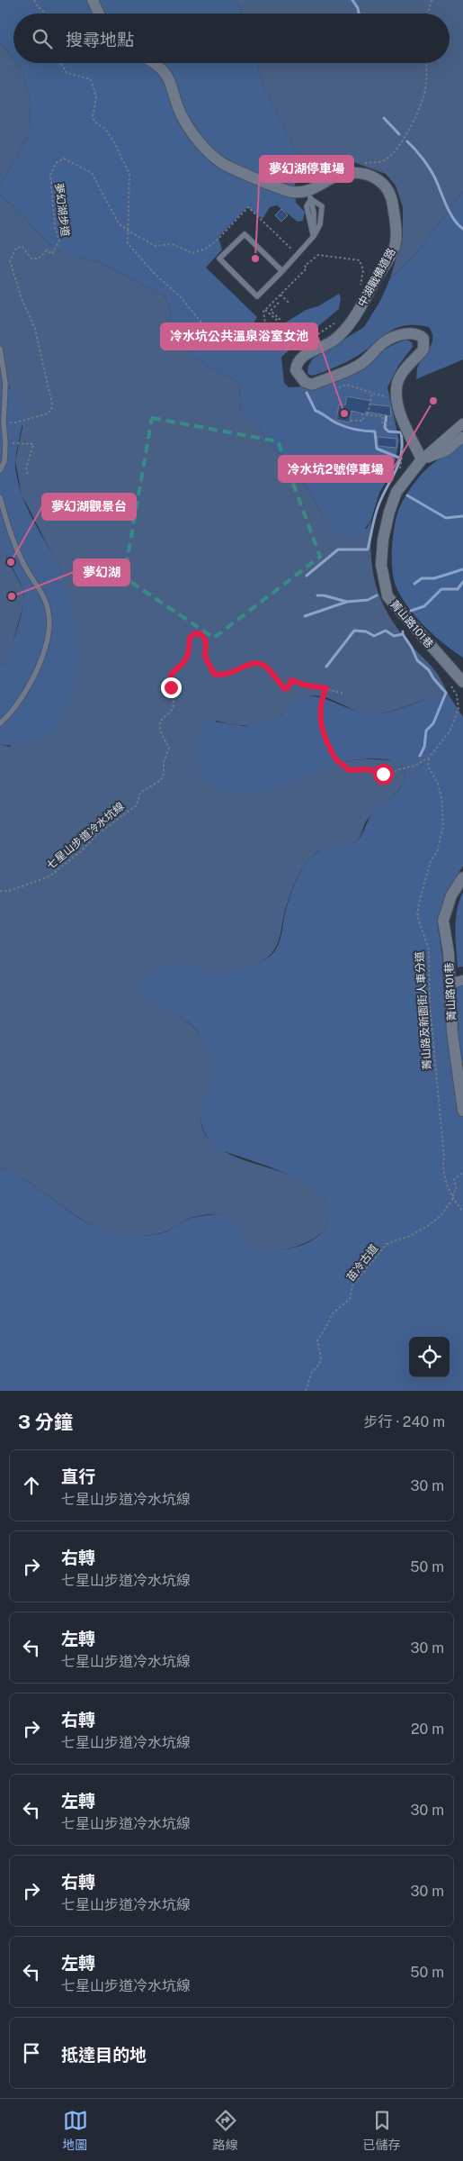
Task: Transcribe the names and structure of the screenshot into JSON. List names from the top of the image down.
{
  "streets": {
    "street": ["中湖戰備道路", "菁山路101巷"],
    "path": [
      "夢幻湖步道",
      "七星山步道冷水坑線",
      "菁山路及新園街人車分道",
      "苗冷古道"
    ]
  },
  "crossings": [
    ["中湖戰備道路", "菁山路101巷"],
    ["菁山路及新園街人車分道", "苗冷古道"]
  ],
  "places": [
    "夢幻湖停車場",
    "冷水坑2號停車場",
    "冷水坑公共溫泉浴室女池",
    "夢幻湖觀景台",
    "夢幻湖"
  ],
  "page": {
    "search": "搜尋地點",
    "heading": ["3 分鐘", "步行 · 240 m"],
    "list": [
      ["直行", "七星山步道冷水坑線", "30 m"],
      ["右轉", "七星山步道冷水坑線", "50 m"],
      ["左轉", "七星山步道冷水坑線", "30 m"],
      ["右轉", "七星山步道冷水坑線", "20 m"],
      ["左轉", "七星山步道冷水坑線", "30 m"],
      ["右轉", "七星山步道冷水坑線", "30 m"],
      ["左轉", "七星山步道冷水坑線", "50 m"],
      "抵達目的地"
    ],
    "nav": ["地圖", "路線", "已儲存"]
  }
}
